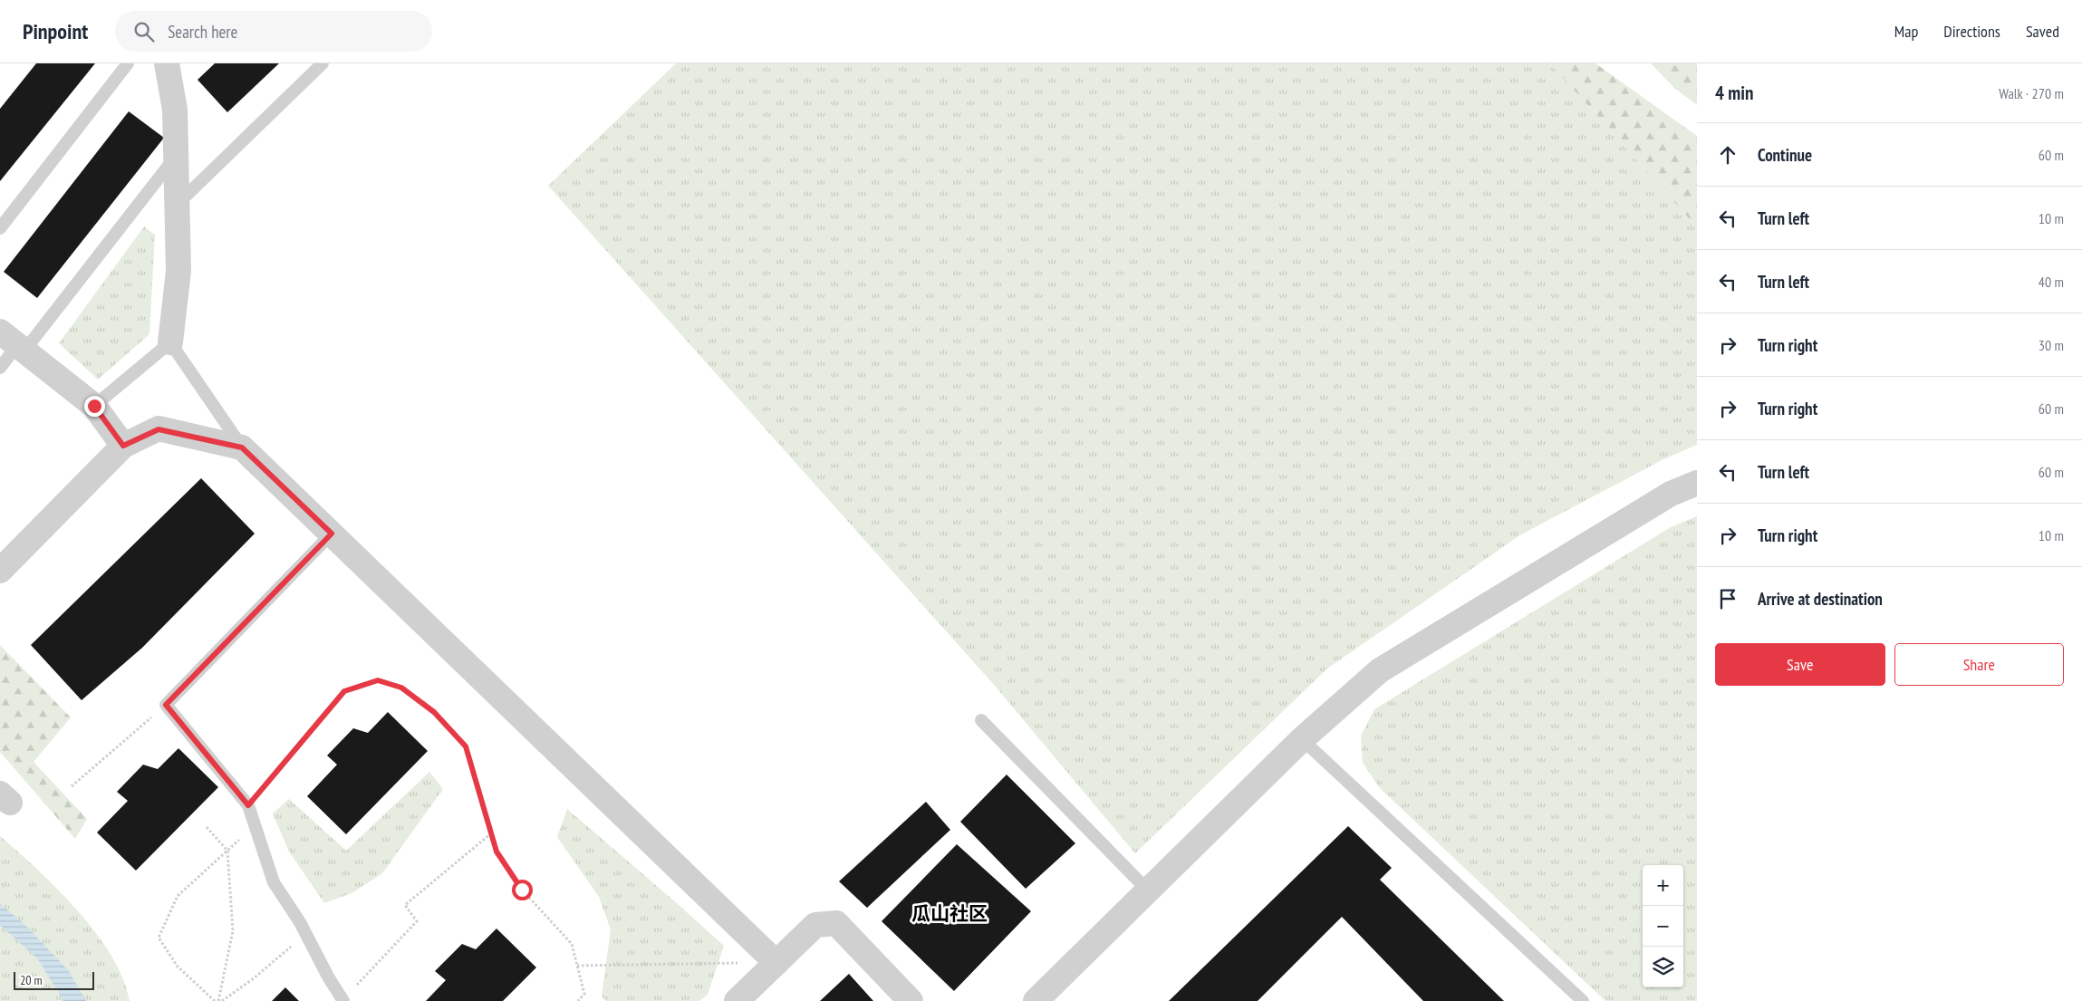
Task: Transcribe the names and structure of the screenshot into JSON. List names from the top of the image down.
{
  "districts": ["瓜山社区"],
  "scale_bar": "20 m",
  "page": {
    "header": "Pinpoint",
    "search": "Search here",
    "nav": ["Map", "Directions", "Saved"],
    "heading": ["4 min", "Walk · 270 m"],
    "list": [
      ["Continue", "60 m"],
      ["Turn left", "10 m"],
      ["Turn left", "40 m"],
      ["Turn right", "30 m"],
      ["Turn right", "60 m"],
      ["Turn left", "60 m"],
      ["Turn right", "10 m"],
      "Arrive at destination"
    ],
    "buttons": ["Save", "Share"],
    "map_buttons": ["+", "−"],
    "scale": "20 m"
  }
}
